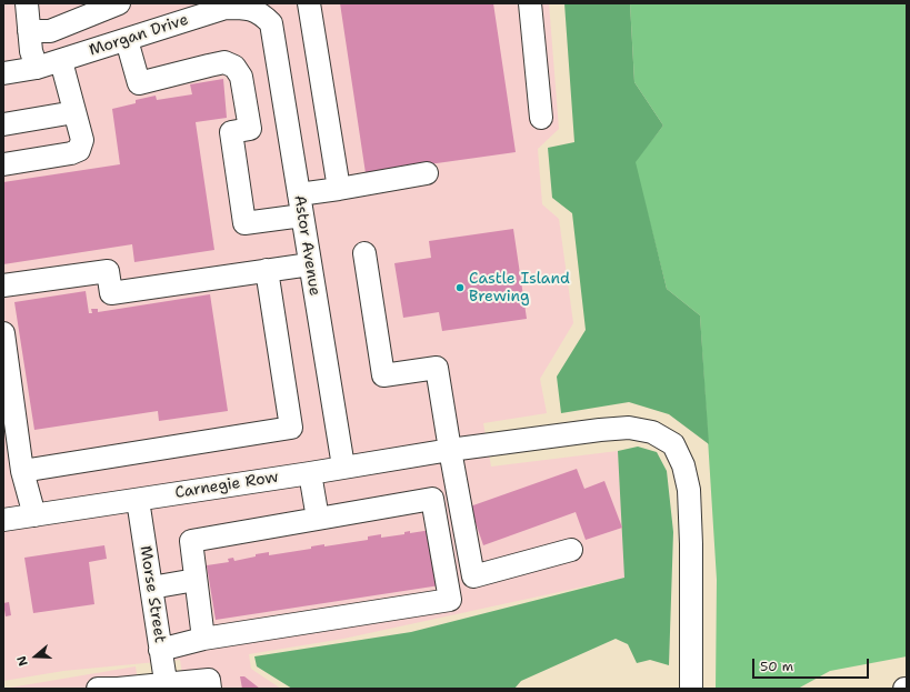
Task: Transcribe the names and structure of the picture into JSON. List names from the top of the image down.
{
  "streets": {
    "street": [
      "Morgan Drive",
      "Astor Avenue",
      "Carnegie Row",
      "Morse Street"
    ]
  },
  "crossings": [
    ["Morgan Drive", "Astor Avenue"],
    ["Astor Avenue", "Carnegie Row"],
    ["Carnegie Row", "Morse Street"]
  ],
  "places": ["Castle Island Brewing"],
  "scale_bar": "50 m",
  "north": "left"
}
